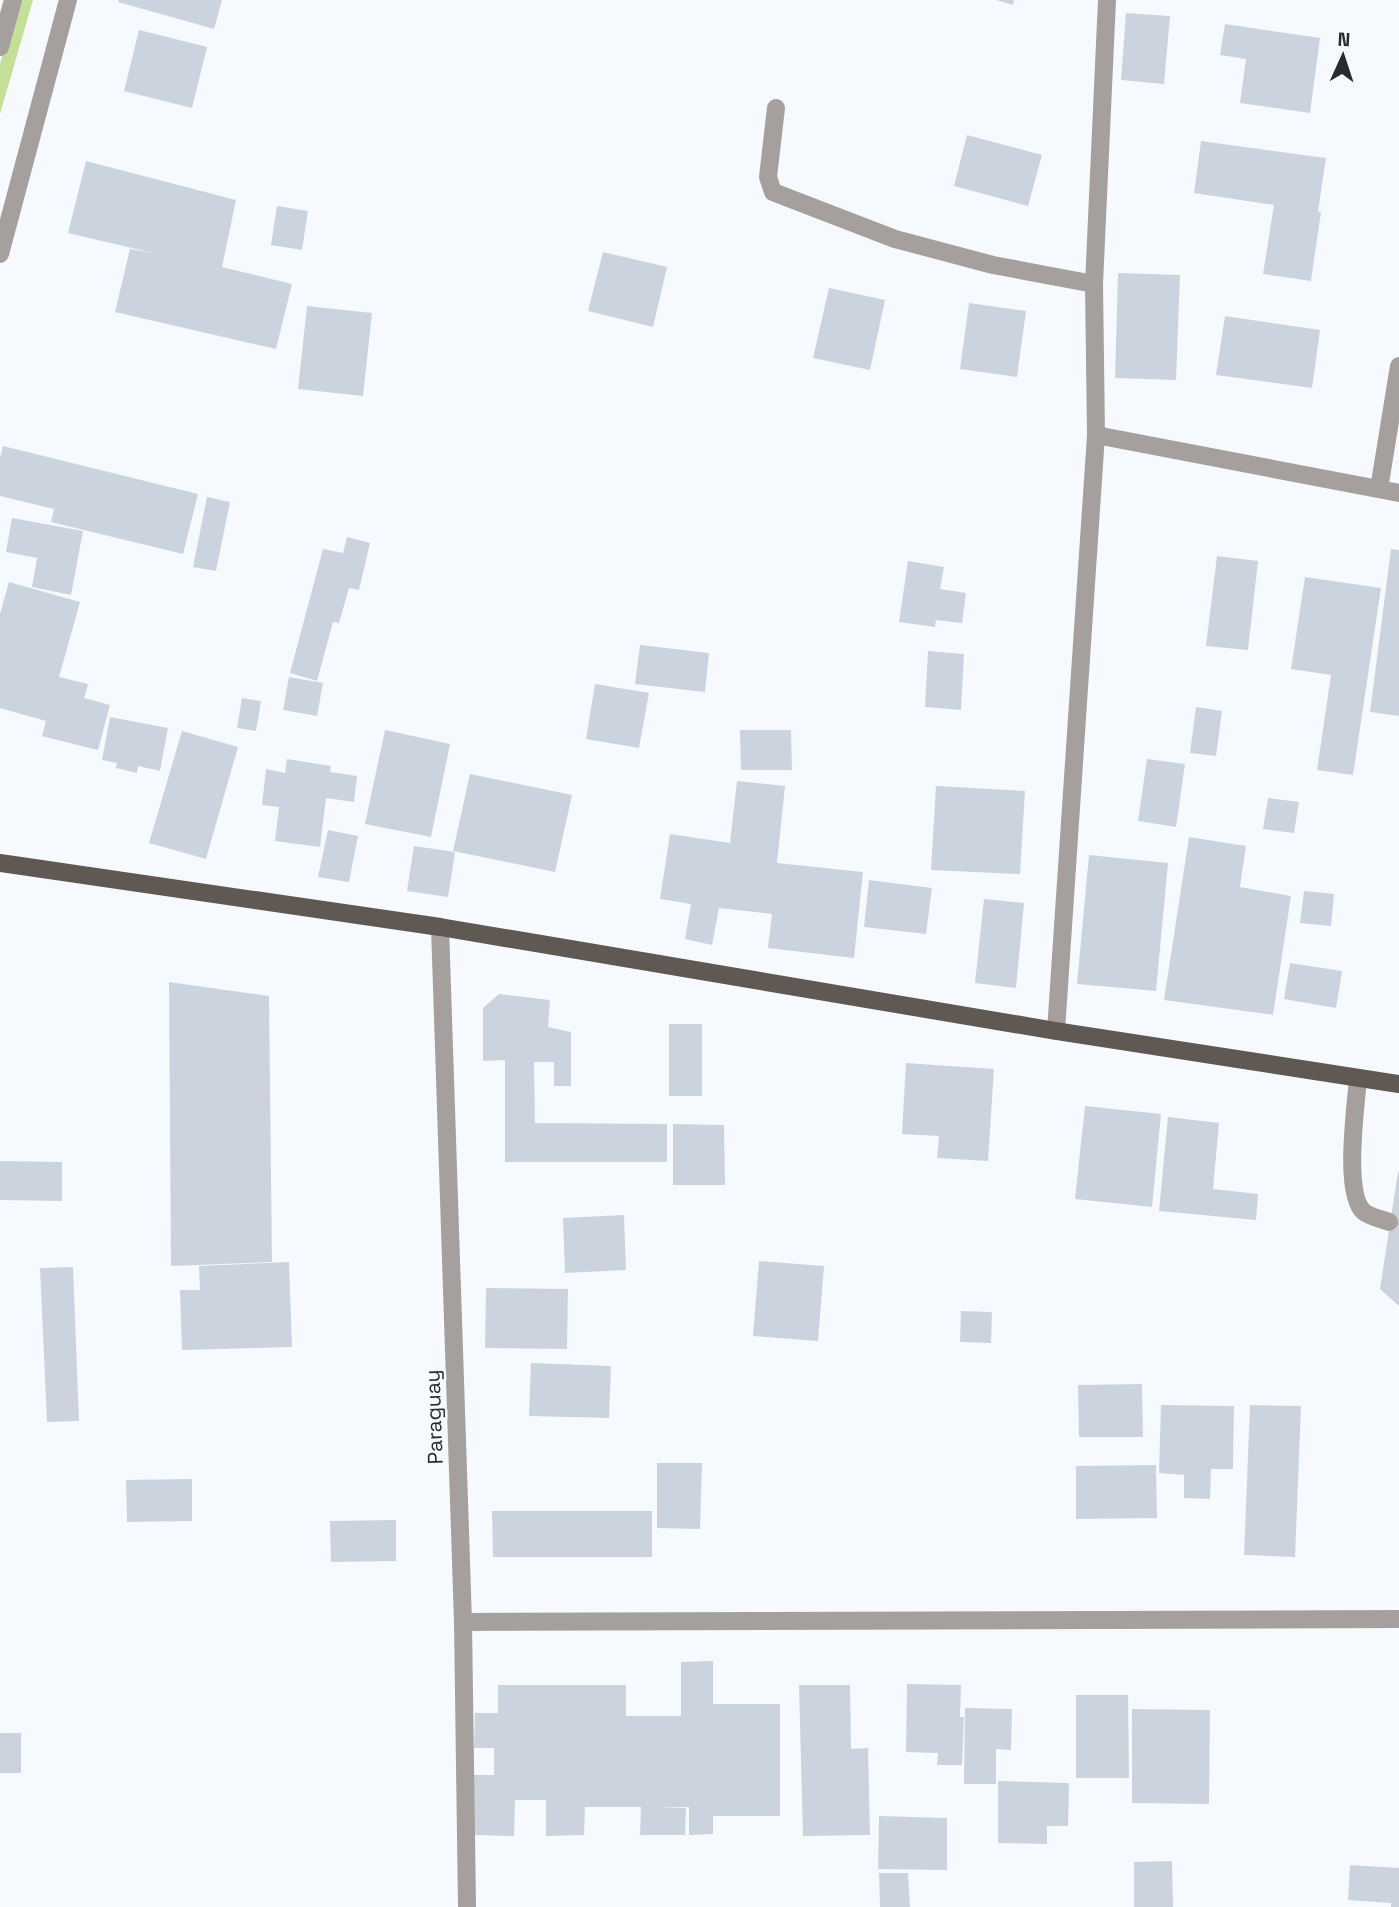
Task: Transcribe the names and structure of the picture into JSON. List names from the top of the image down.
{
  "streets": {
    "street": ["Paraguay"]
  },
  "north": "top"
}
